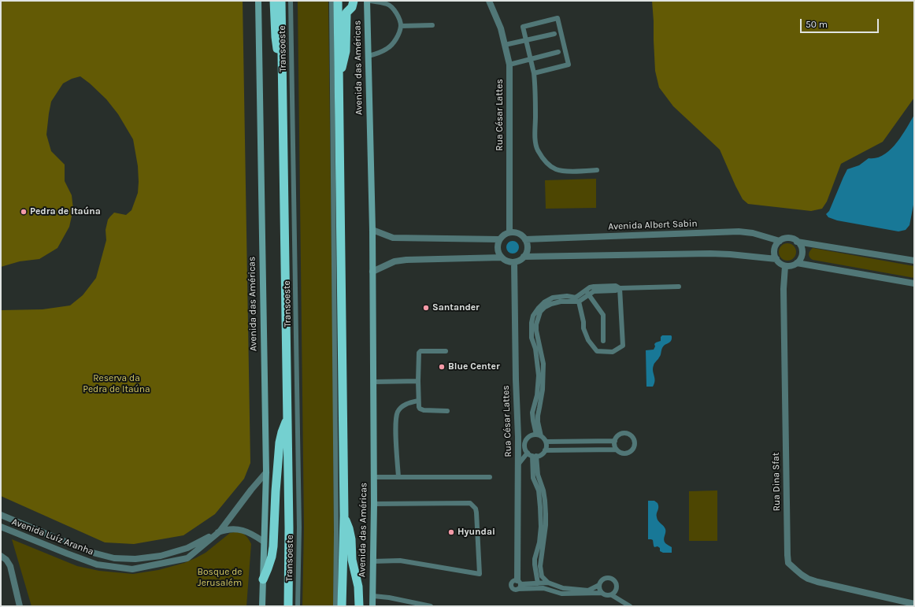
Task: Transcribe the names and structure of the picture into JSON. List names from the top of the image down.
{
  "streets": {
    "highway": ["Avenida das Américas"],
    "street": [
      "Rua César Lattes",
      "Avenida Albert Sabin",
      "Rua Dina Sfat",
      "Avenida Luíz Aranha"
    ],
    "lane": ["Transoeste"]
  },
  "crossings": [
    ["Avenida das Américas", "Avenida Luíz Aranha"],
    ["Rua César Lattes", "Avenida Albert Sabin"],
    ["Avenida Albert Sabin", "Rua Dina Sfat"]
  ],
  "parks": ["Reserva da Pedra de Itaúna", "Bosque de Jerusalém"],
  "places": [
    "Pedra de Itaúna",
    "Santander",
    "Blue Center",
    "Hyundai"
  ],
  "scale_bar": "50 m"
}
